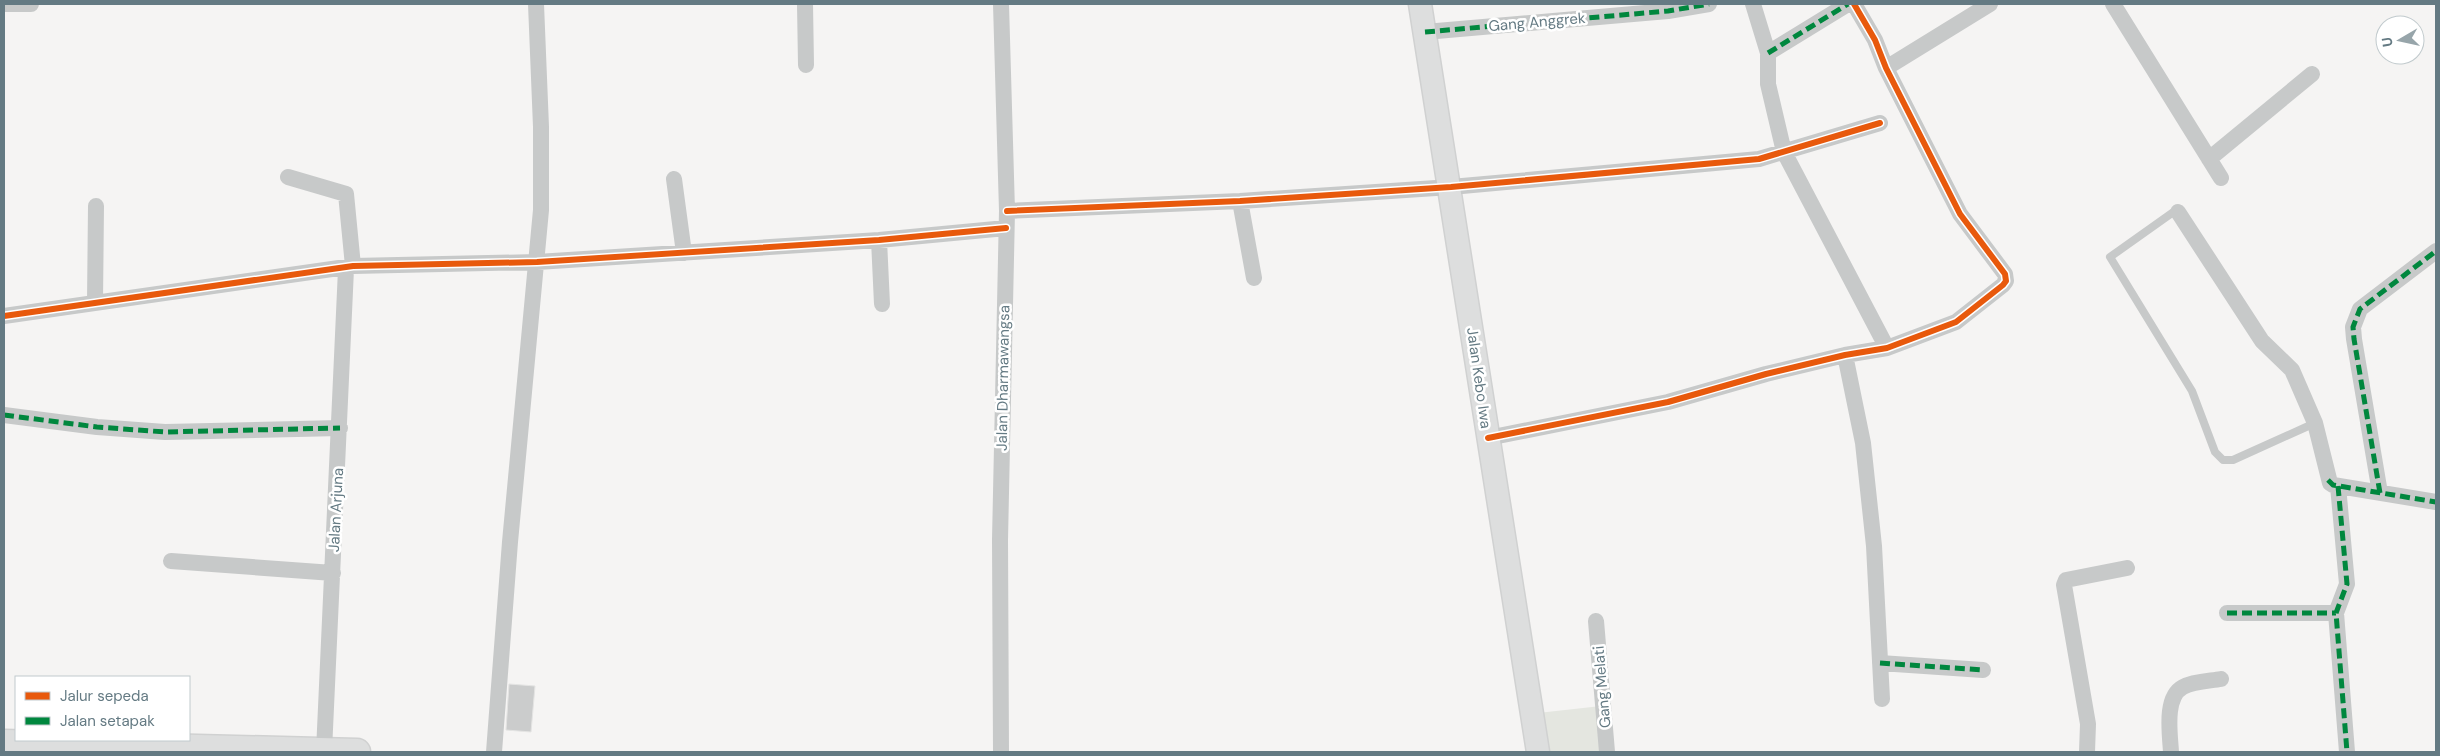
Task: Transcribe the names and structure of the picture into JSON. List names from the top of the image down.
{
  "streets": {
    "main road": ["Jalan Kebo Iwa"],
    "street": [
      "Gang Anggrek",
      "Jalan Dharmawangsa",
      "Jalan Arjuna",
      "Gang Melati"
    ]
  },
  "crossings": [
    ["Gang Anggrek", "Jalan Kebo Iwa"]
  ],
  "legend": ["Jalur sepeda", "Jalan setapak"],
  "north": "left"
}
